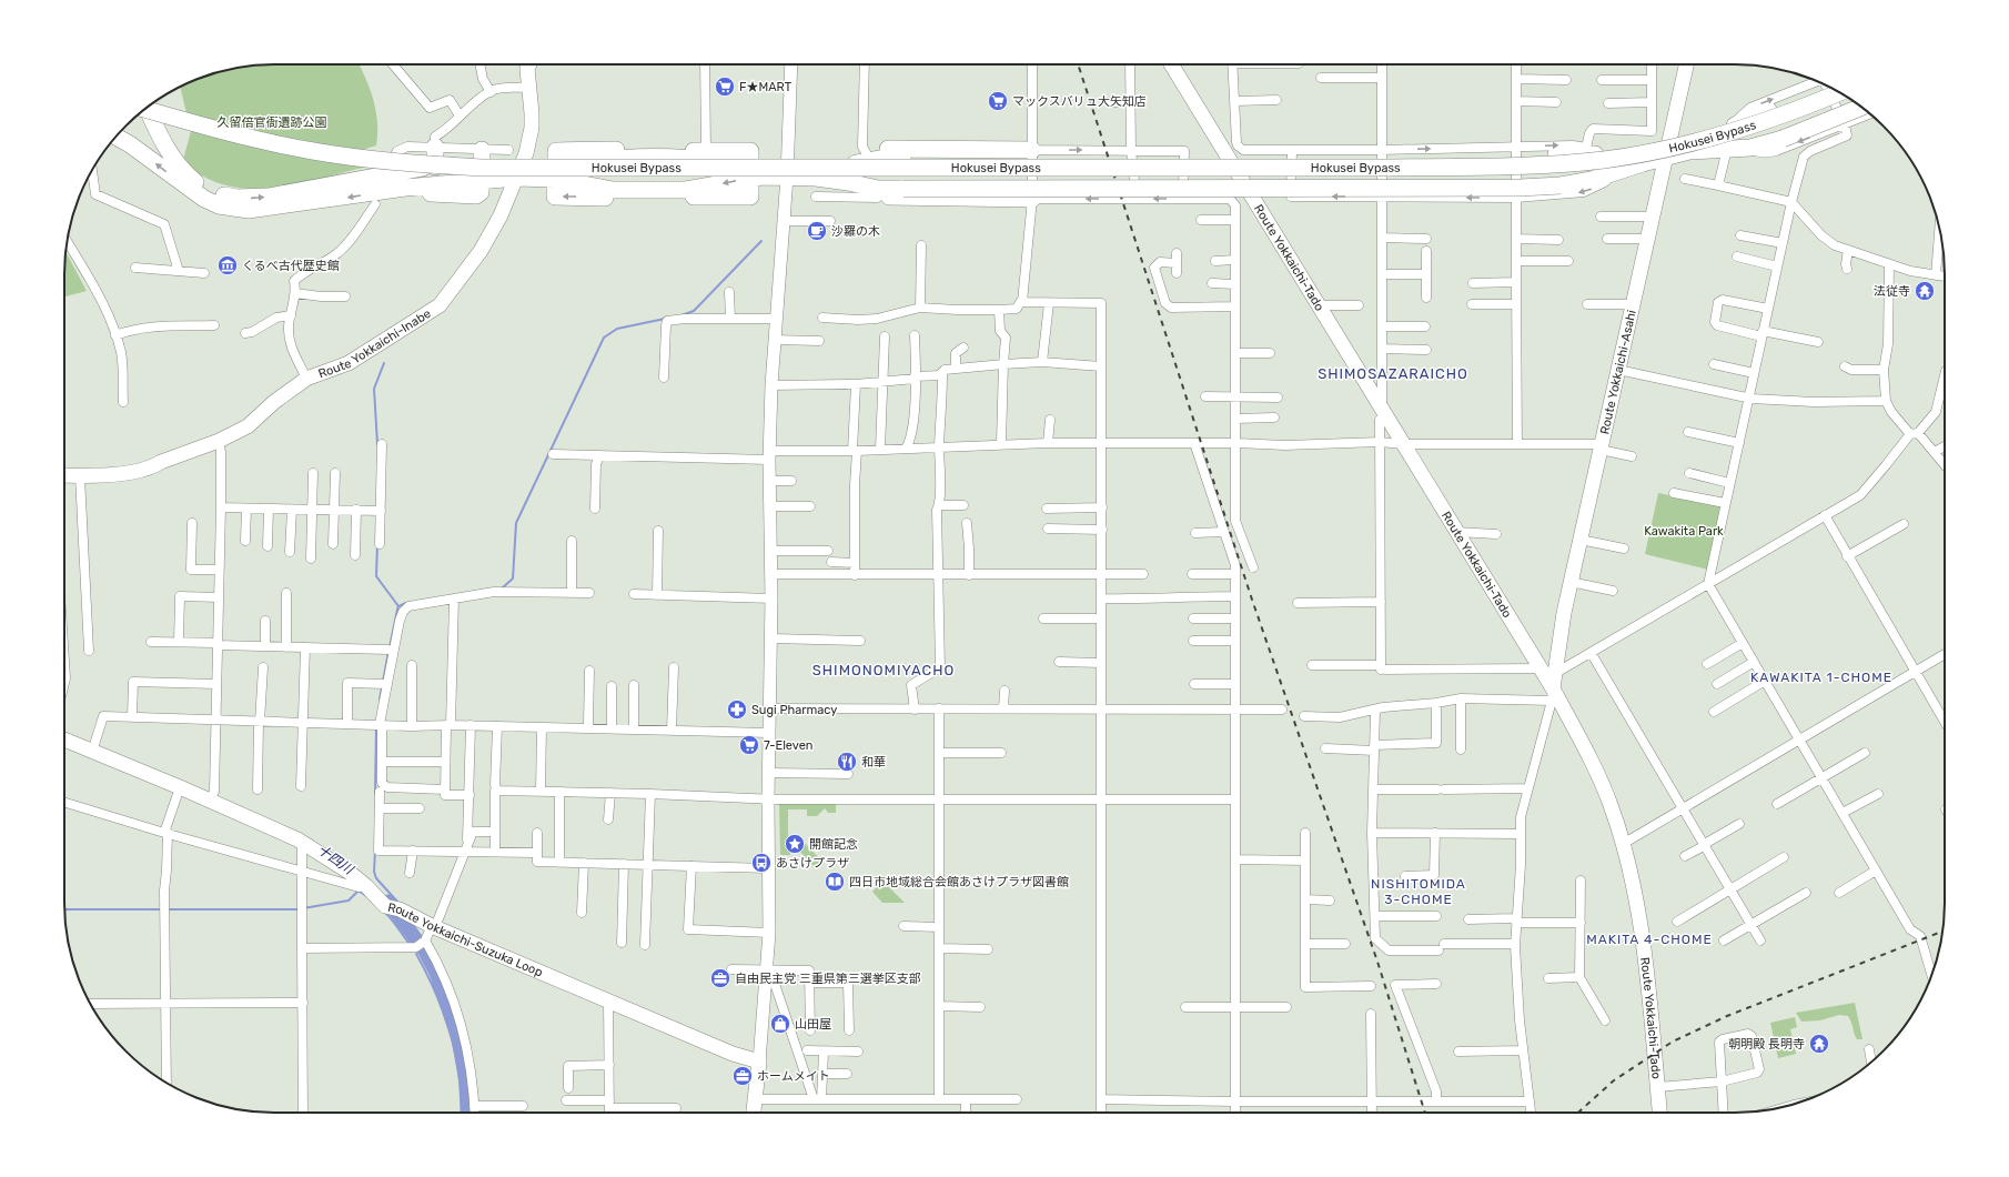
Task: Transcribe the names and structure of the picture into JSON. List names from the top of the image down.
{
  "streets": {
    "highway": ["Hokusei Bypass"],
    "main road": [
      "Route Yokkaichi-Tado",
      "Route Yokkaichi-Inabe",
      "Route Yokkaichi-Asahi",
      "Route Yokkaichi-Suzuka Loop"
    ]
  },
  "crossings": [
    ["Route Yokkaichi-Tado", "Route Yokkaichi-Asahi"]
  ],
  "districts": [
    "SHIMOSAZARAICHO",
    "SHIMONOMIYACHO",
    "KAWAKITA 1-CHOME",
    "NISHITOMIDA 3-CHOME",
    "MAKITA 4-CHOME"
  ],
  "water": ["十四川"],
  "parks": ["久留倍官衙遺跡公園", "Kawakita Park"],
  "places": {
    "supermarket": ["F★MART", "マックスバリュ大矢知店", "7-Eleven"],
    "cafe": ["沙羅の木"],
    "museum": ["くるべ古代歴史館"],
    "temple": ["法従寺", "朝明殿 長明寺"],
    "pharmacy": ["Sugi Pharmacy"],
    "restaurant": ["和華"],
    "place": ["開館記念"],
    "bus stop": ["あさけプラザ"],
    "library": ["四日市地域総合会館あさけプラザ図書館"],
    "office": ["自由民主党 三重県第三選挙区支部", "ホームメイト"],
    "shop": ["山田屋"]
  }
}
